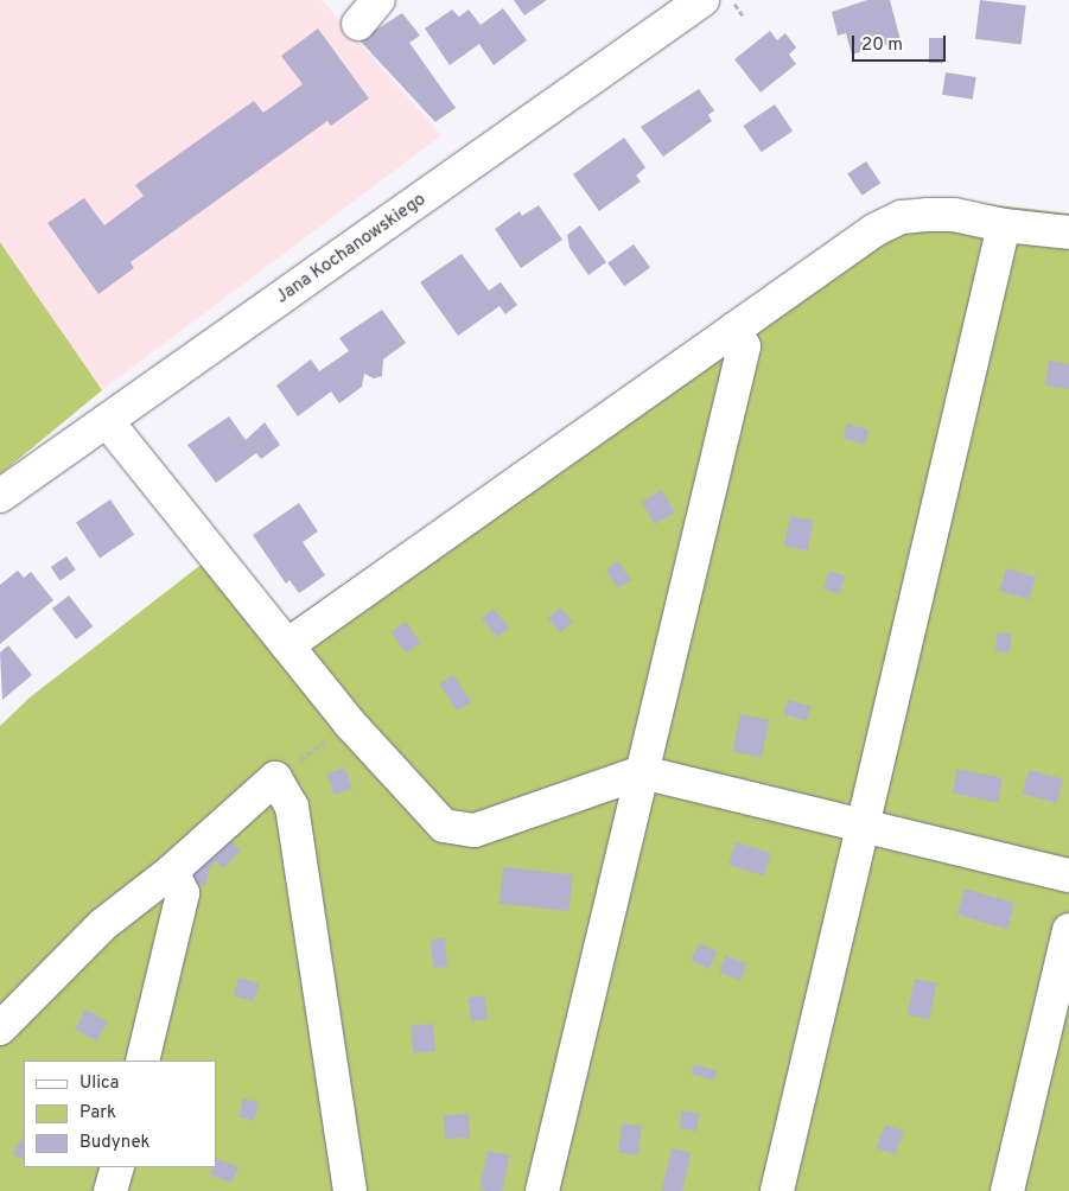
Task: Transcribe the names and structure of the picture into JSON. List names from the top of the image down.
{
  "streets": {
    "street": ["Jana Kochanowskiego"]
  },
  "legend": ["Ulica", "Park", "Budynek"],
  "scale_bar": "20 m"
}
